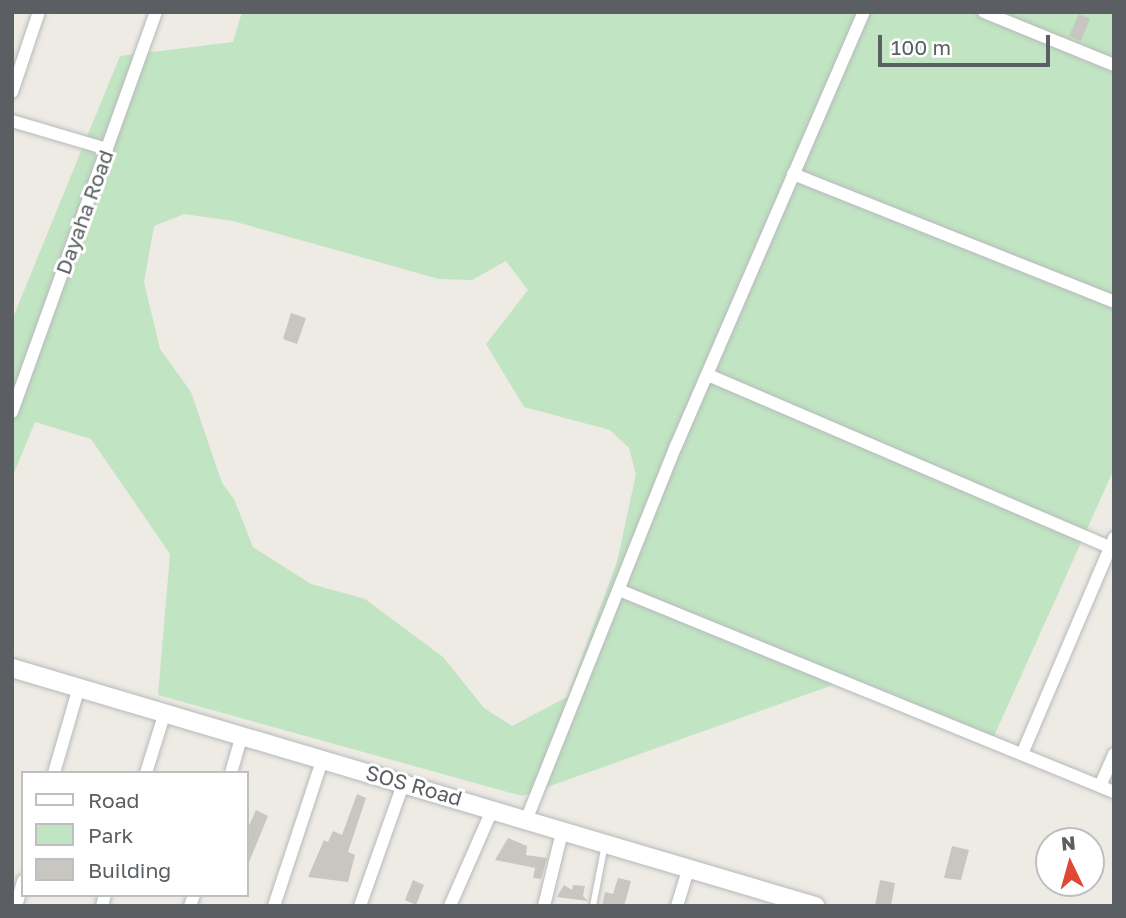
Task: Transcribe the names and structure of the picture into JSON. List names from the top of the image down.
{
  "streets": {
    "street": ["Dayaha Road", "SOS Road"]
  },
  "legend": ["Road", "Park", "Building"],
  "scale_bar": "100 m",
  "north": "top"
}
